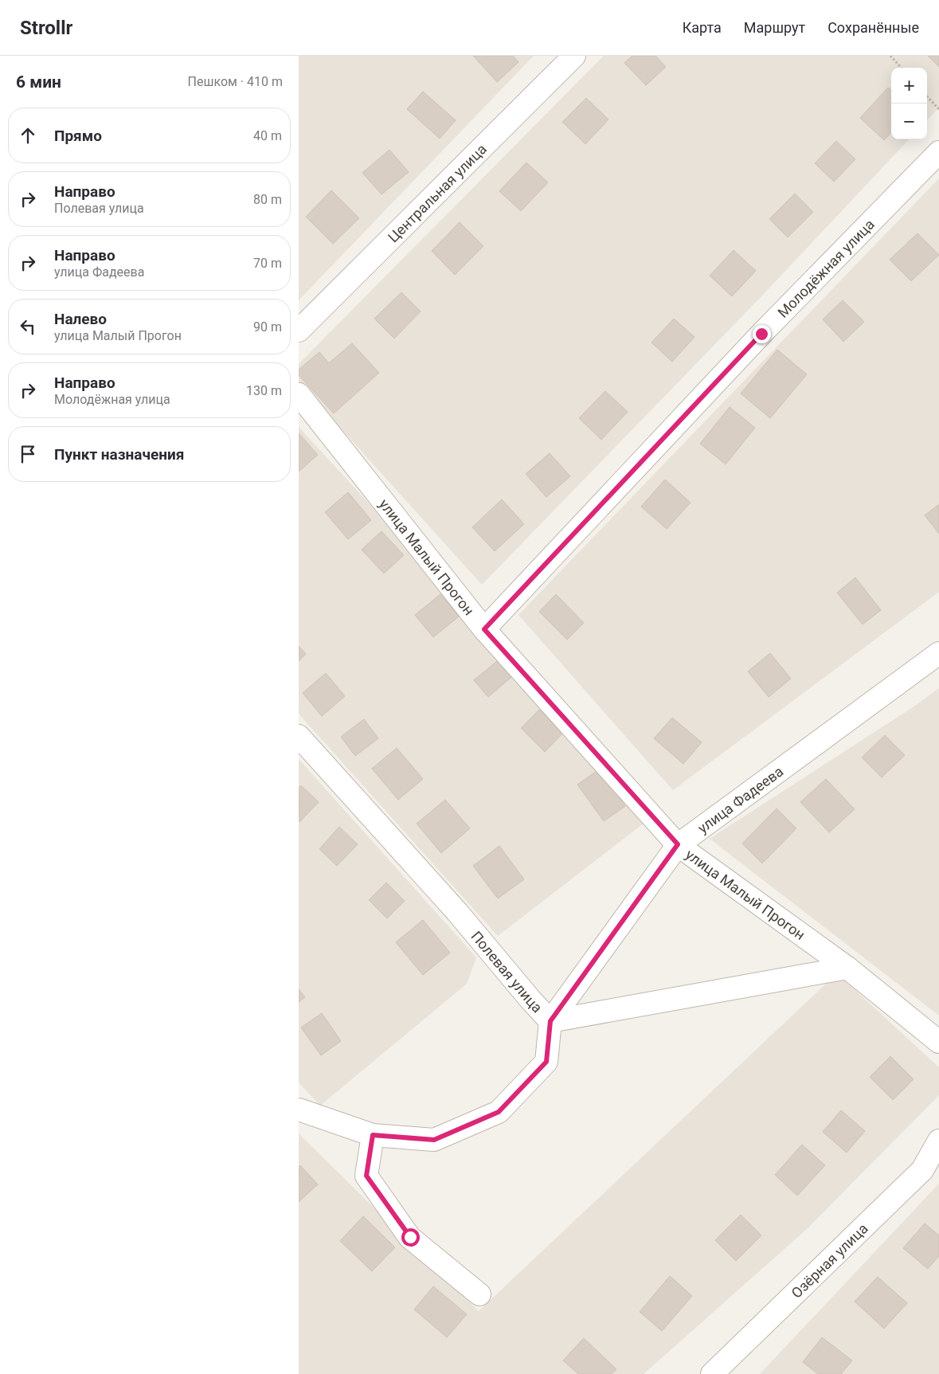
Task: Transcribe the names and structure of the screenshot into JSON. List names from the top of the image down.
{
  "streets": {
    "street": [
      "Центральная улица",
      "Молодёжная улица",
      "улица Малый Прогон",
      "улица Фадеева",
      "Полевая улица",
      "Озёрная улица"
    ]
  },
  "crossings": [
    ["Молодёжная улица", "улица Малый Прогон"],
    ["улица Малый Прогон", "улица Фадеева"],
    ["улица Фадеева", "Полевая улица"]
  ],
  "page": {
    "header": "Strollr",
    "nav": ["Карта", "Маршрут", "Сохранённые"],
    "heading": ["6 мин", "Пешком · 410 m"],
    "map_buttons": ["+", "−"],
    "list": [
      ["Прямо", "40 m"],
      ["Направо", "Полевая улица", "80 m"],
      ["Направо", "улица Фадеева", "70 m"],
      ["Налево", "улица Малый Прогон", "90 m"],
      ["Направо", "Молодёжная улица", "130 m"],
      "Пункт назначения"
    ]
  }
}
